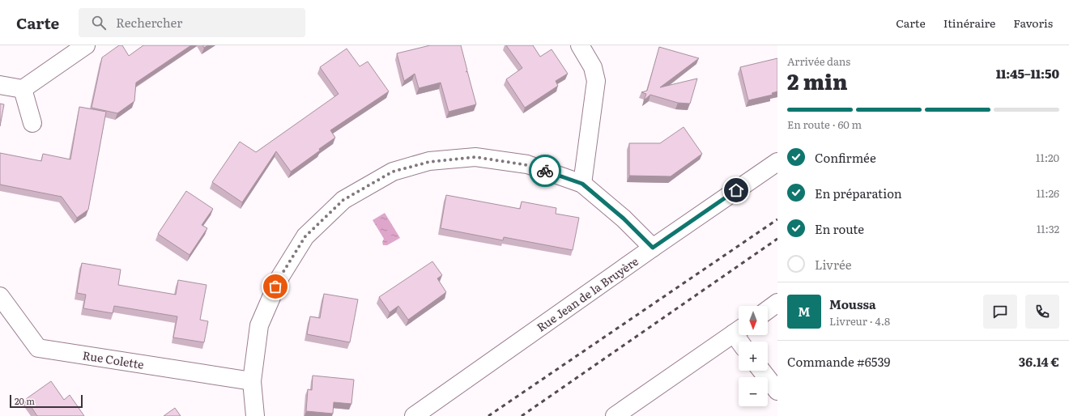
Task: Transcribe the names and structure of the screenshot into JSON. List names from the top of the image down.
{
  "streets": {
    "street": ["Rue Jean de la Bruyère", "Rue Colette"]
  },
  "scale_bar": "20 m",
  "north": "bottom",
  "page": {
    "header": "Carte",
    "search": "Rechercher",
    "nav": ["Carte", "Itinéraire", "Favoris"],
    "heading": ["2 min", "Arrivée dans", "11:45–11:50"],
    "panel": [
      "Moussa",
      "Livreur · 4.8",
      "Commande #6539",
      "36.14 €"
    ],
    "bar": "En route · 60 m",
    "list": [
      ["Confirmée", "11:20"],
      ["En préparation", "11:26"],
      ["En route", "11:32"],
      "Livrée"
    ],
    "round": "M",
    "map_buttons": ["+", "−"],
    "scale": "20 m"
  }
}
